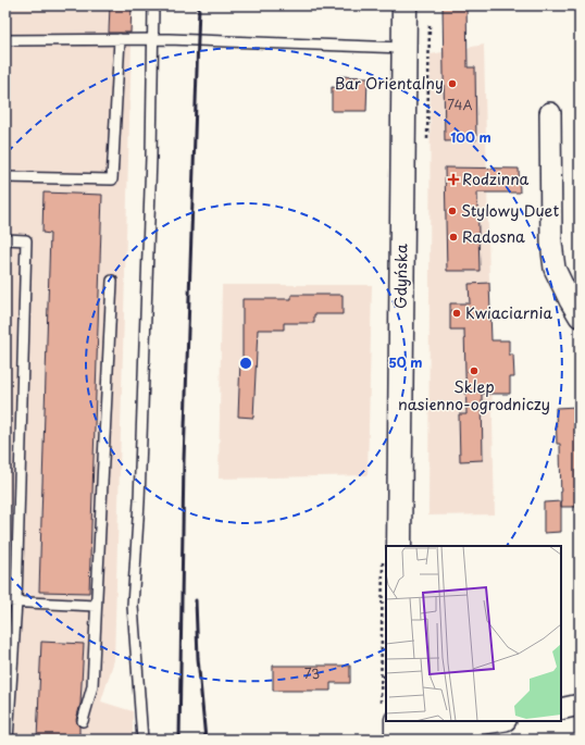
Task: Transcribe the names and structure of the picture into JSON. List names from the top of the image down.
{
  "streets": {
    "main road": ["Gdyńska"]
  },
  "places": {
    "other": [
      "Bar Orientalny",
      "Stylowy Duet",
      "Radosna",
      "Kwiaciarnia",
      "Sklep nasienno-ogrodniczy"
    ],
    "health": ["Rodzinna"]
  },
  "house_numbers": ["74A", "73"],
  "rings": ["100 m", "50 m"]
}
